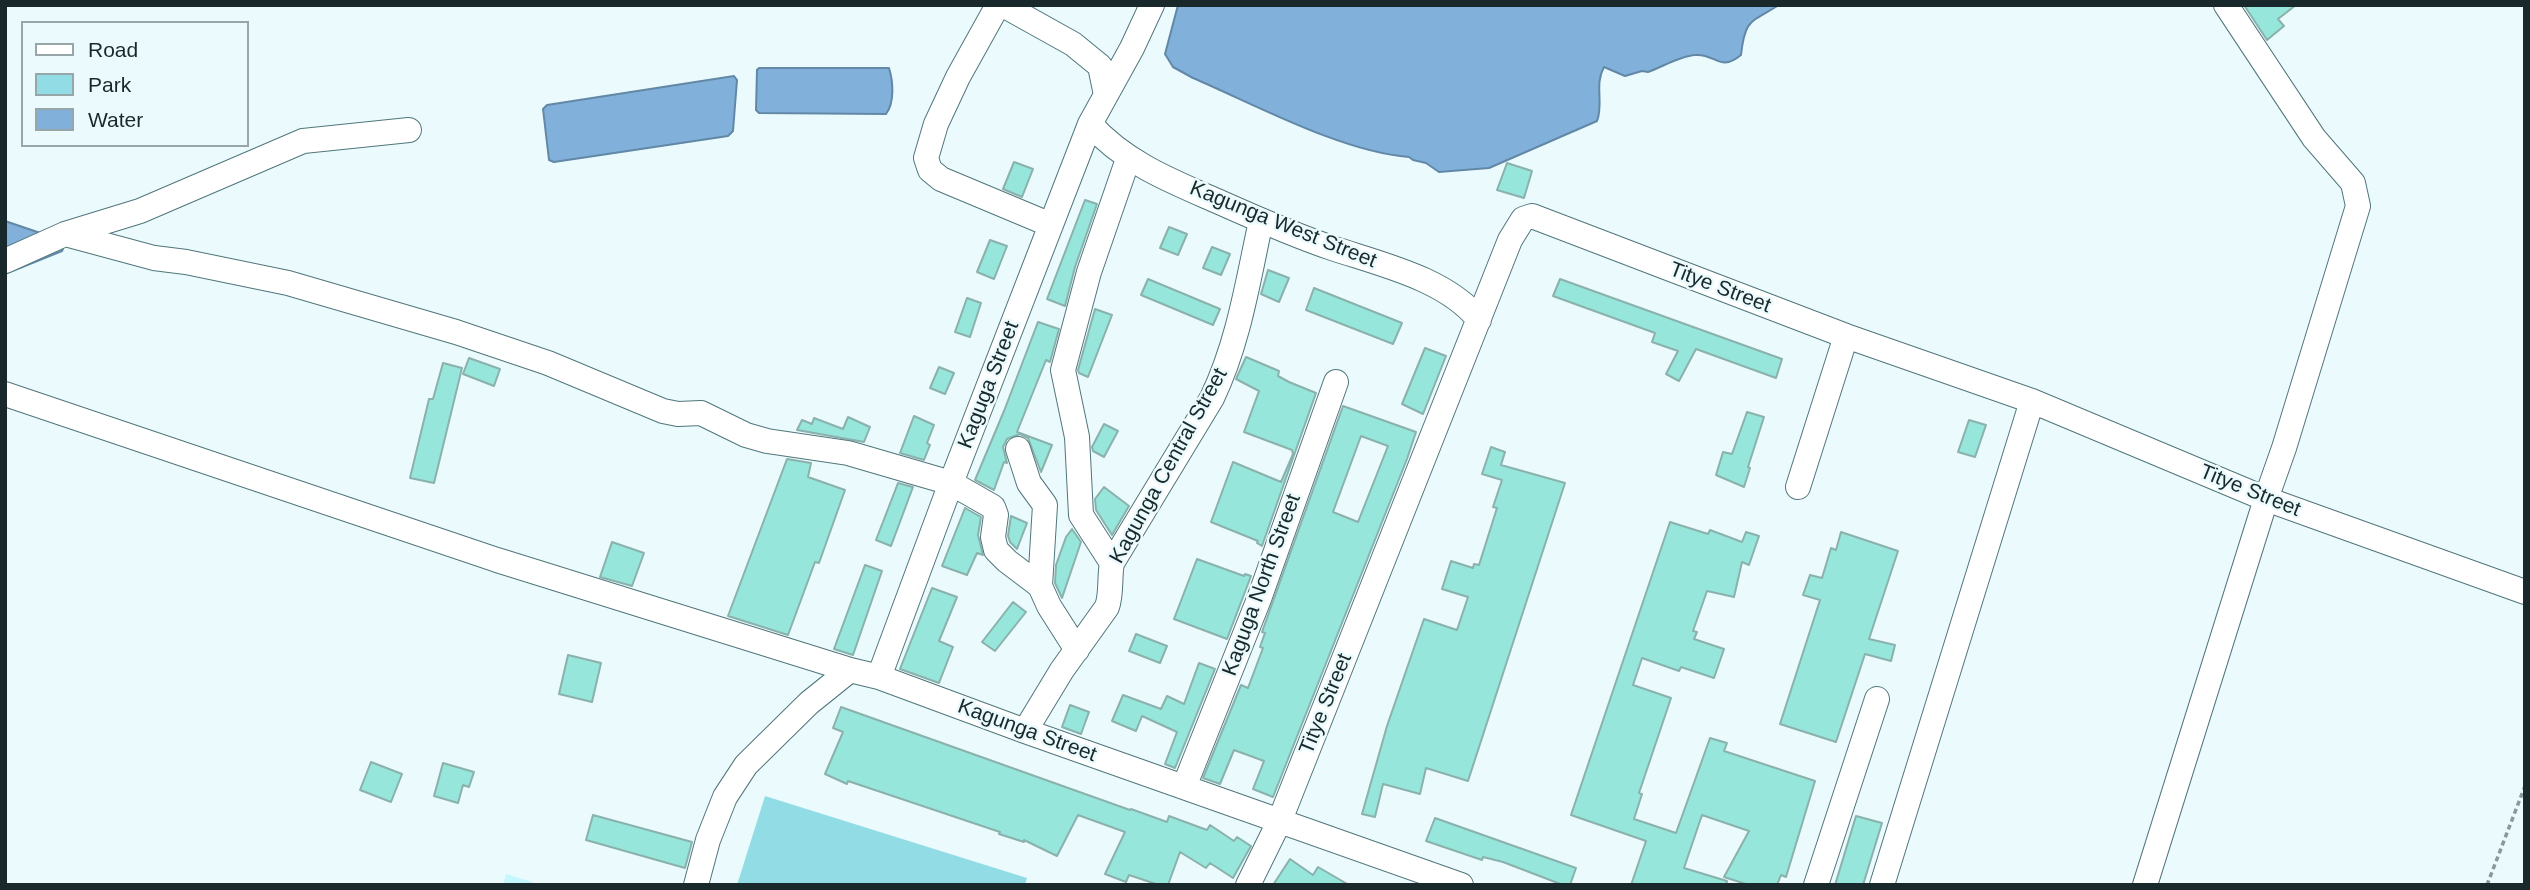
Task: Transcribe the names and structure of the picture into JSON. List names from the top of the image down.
{
  "streets": {
    "street": [
      "Kagunga West Street",
      "Titye Street",
      "Kaguga Street",
      "Kagunga Central Street",
      "Kaguga North Street",
      "Kagunga Street"
    ]
  },
  "crossings": [
    ["Kagunga West Street", "Titye Street"],
    ["Kagunga West Street", "Kaguga Street"],
    ["Kagunga West Street", "Kagunga Central Street"],
    ["Titye Street", "Kagunga Street"],
    ["Kaguga Street", "Kagunga Street"],
    ["Kagunga Central Street", "Kagunga Street"],
    ["Kaguga North Street", "Kagunga Street"]
  ],
  "legend": ["Road", "Park", "Water"]
}
